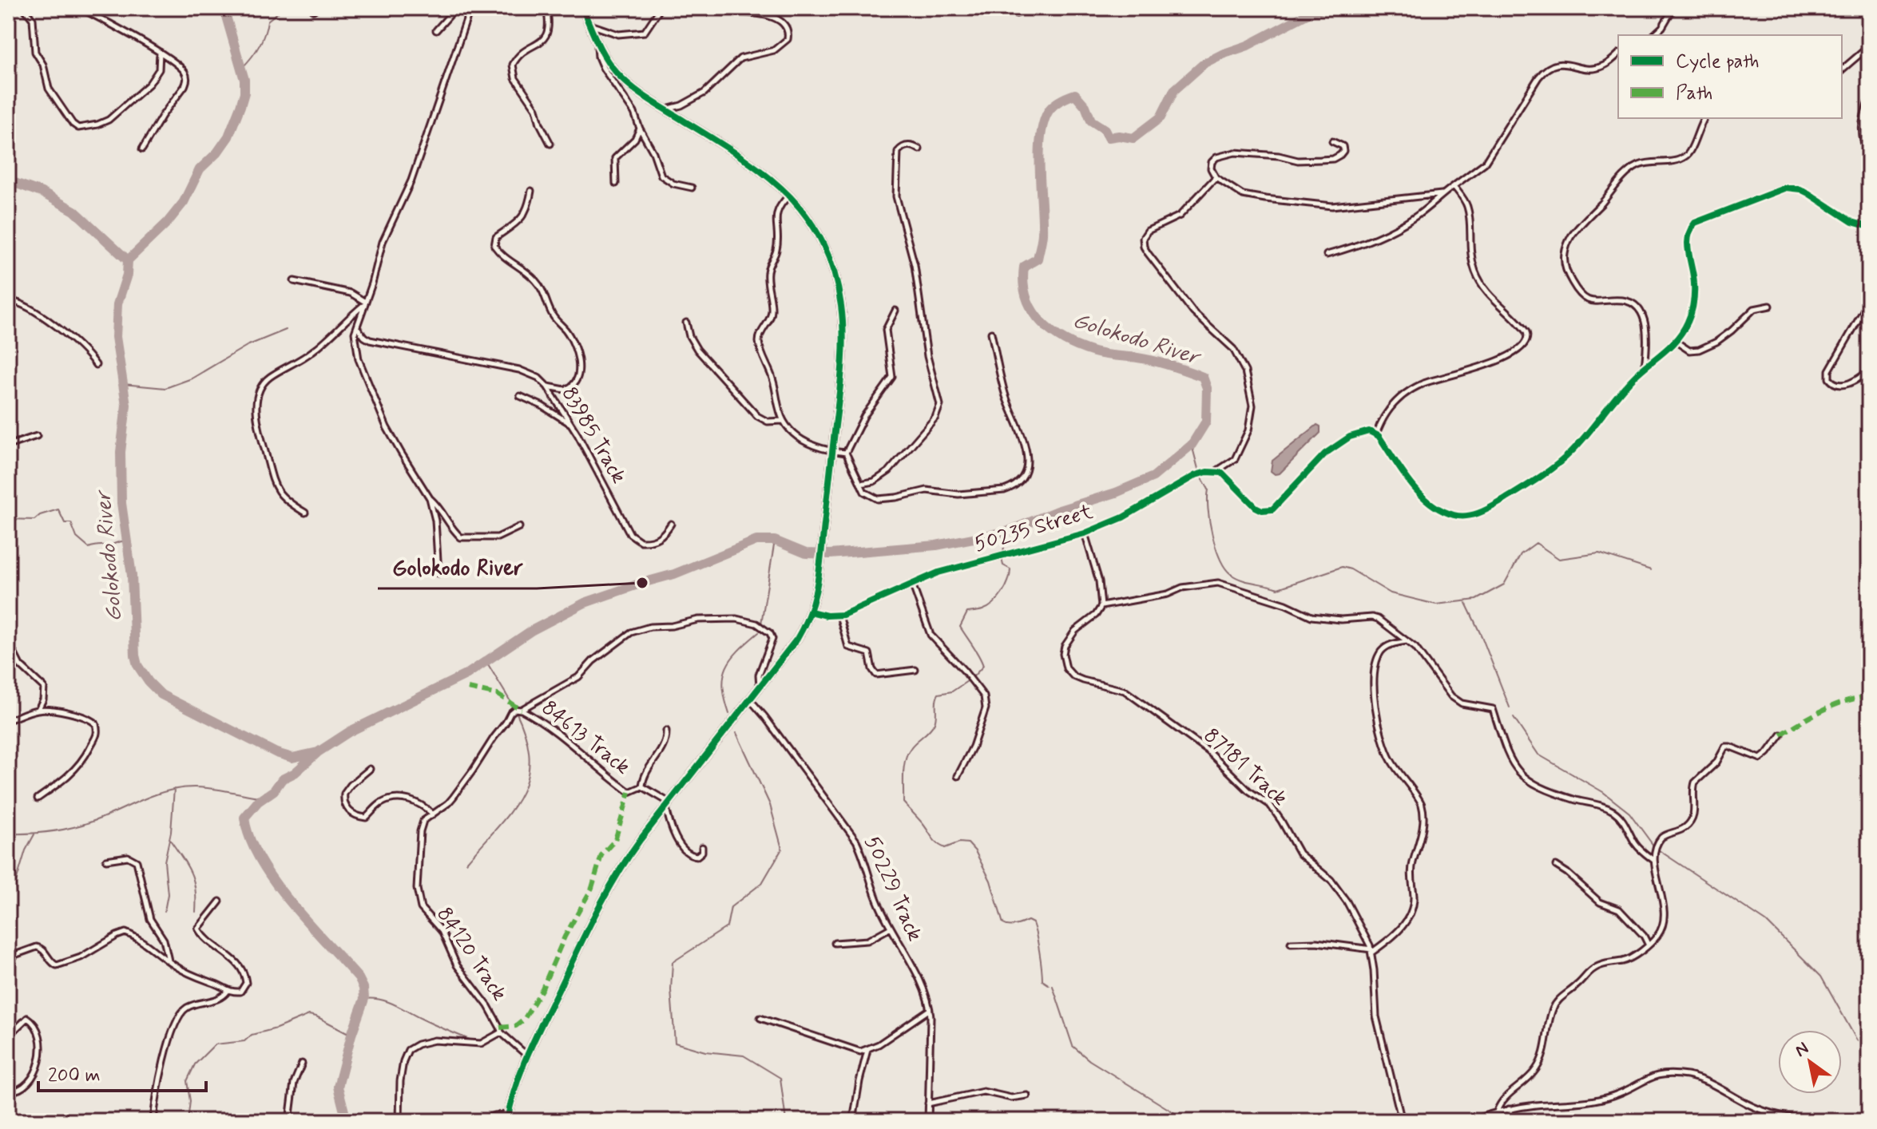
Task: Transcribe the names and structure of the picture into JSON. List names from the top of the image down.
{
  "streets": {
    "street": [
      "83985 Track",
      "50235 Street",
      "84613 Track",
      "87181 Track",
      "50229 Track",
      "84120 Track"
    ]
  },
  "crossings": [
    ["84613 Track", "84120 Track"]
  ],
  "water": ["Golokodo River"],
  "places": ["Golokodo River"],
  "legend": ["Cycle path", "Path"],
  "scale_bar": "200 m",
  "north": "top left"
}
